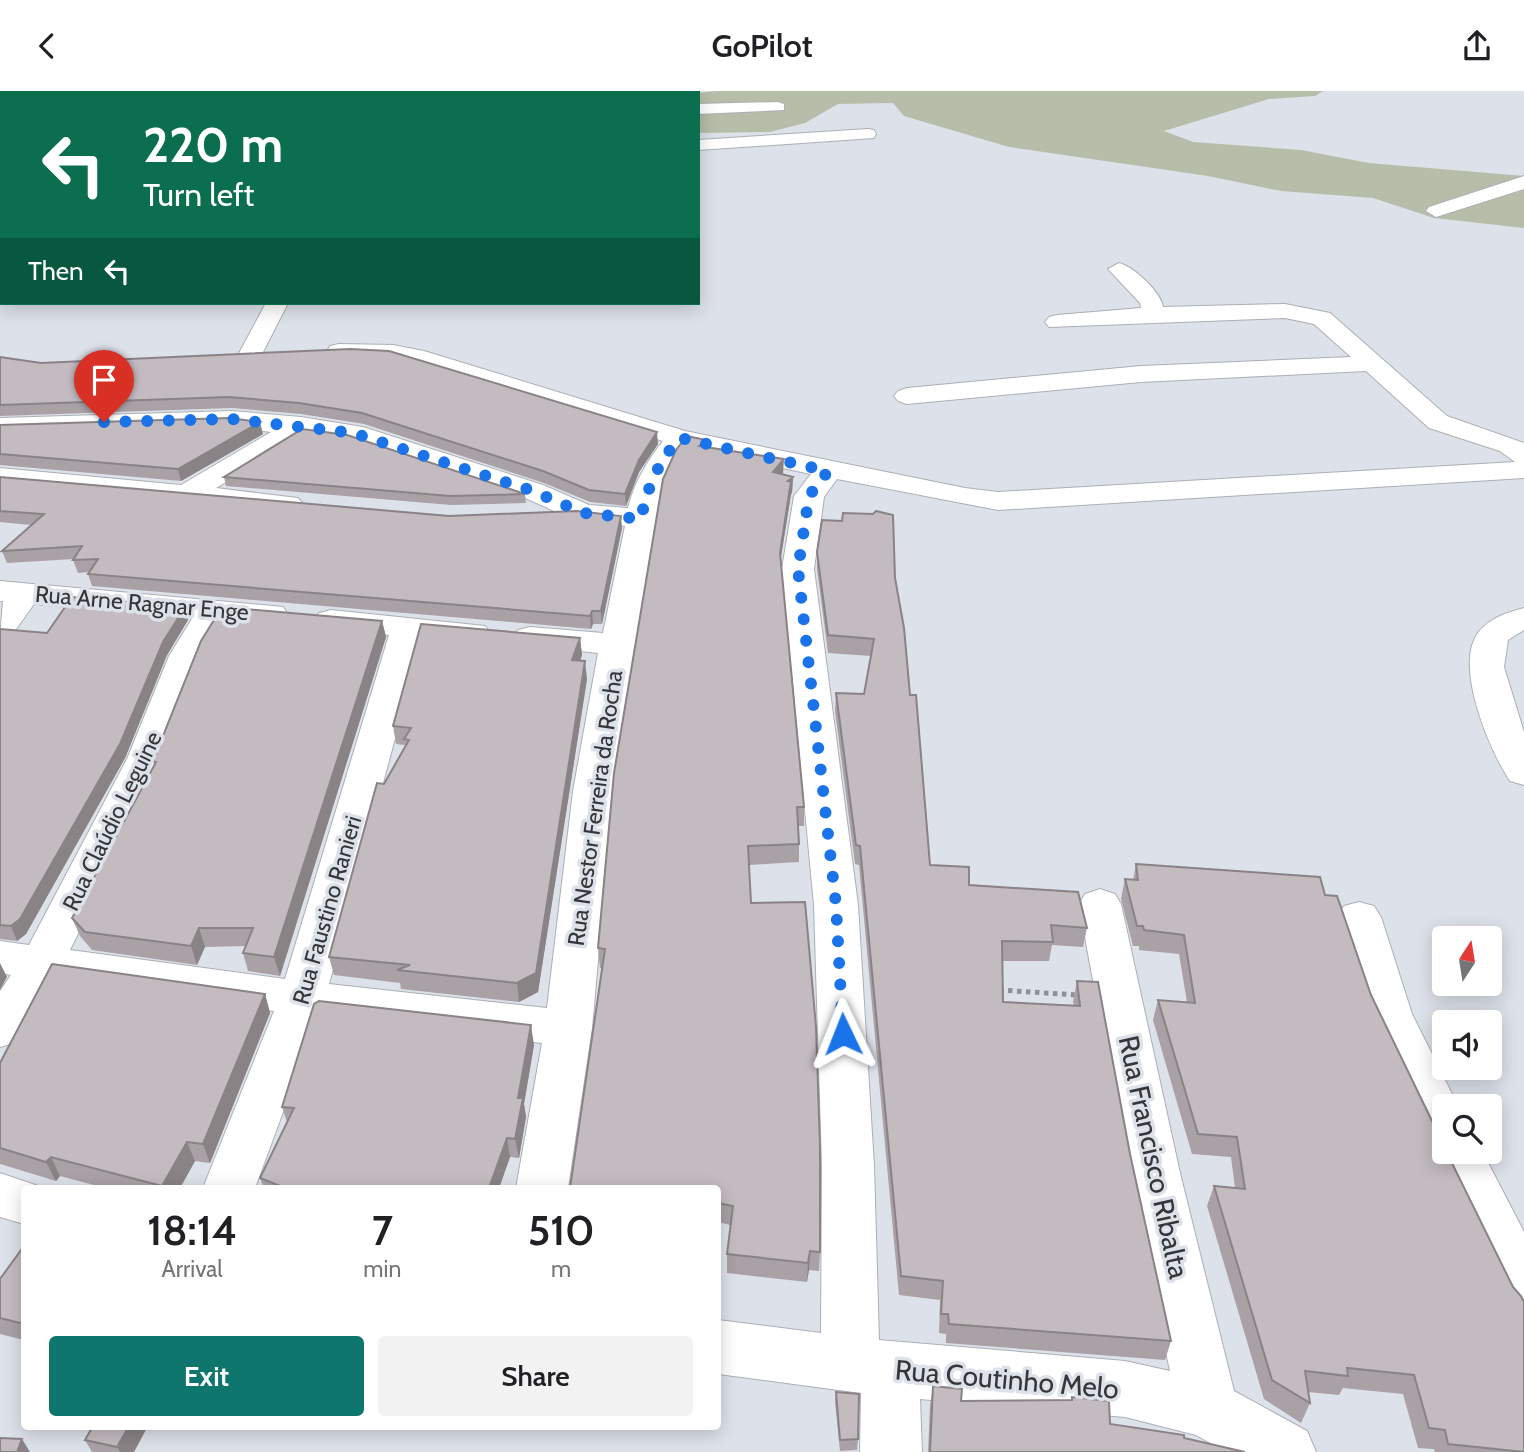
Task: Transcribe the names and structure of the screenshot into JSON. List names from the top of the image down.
{
  "streets": {
    "street": [
      "Rua Arne Ragnar Enge",
      "Rua Nestor Ferreira da Rocha",
      "Rua Claúdio Leguine",
      "Rua Faustino Ranieri",
      "Rua Francisco Ribalta",
      "Rua Coutinho Melo"
    ]
  },
  "crossings": [
    ["Rua Arne Ragnar Enge", "Rua Nestor Ferreira da Rocha"],
    ["Rua Arne Ragnar Enge", "Rua Claúdio Leguine"],
    ["Rua Arne Ragnar Enge", "Rua Faustino Ranieri"],
    ["Rua Francisco Ribalta", "Rua Coutinho Melo"]
  ],
  "north": "top",
  "page": {
    "header": "GoPilot",
    "turn": ["220 m", "Turn left"],
    "then": "Then",
    "eta": [
      "18:14",
      "Arrival",
      "7",
      "min",
      "510",
      "m"
    ],
    "buttons": ["Exit", "Share"]
  }
}
